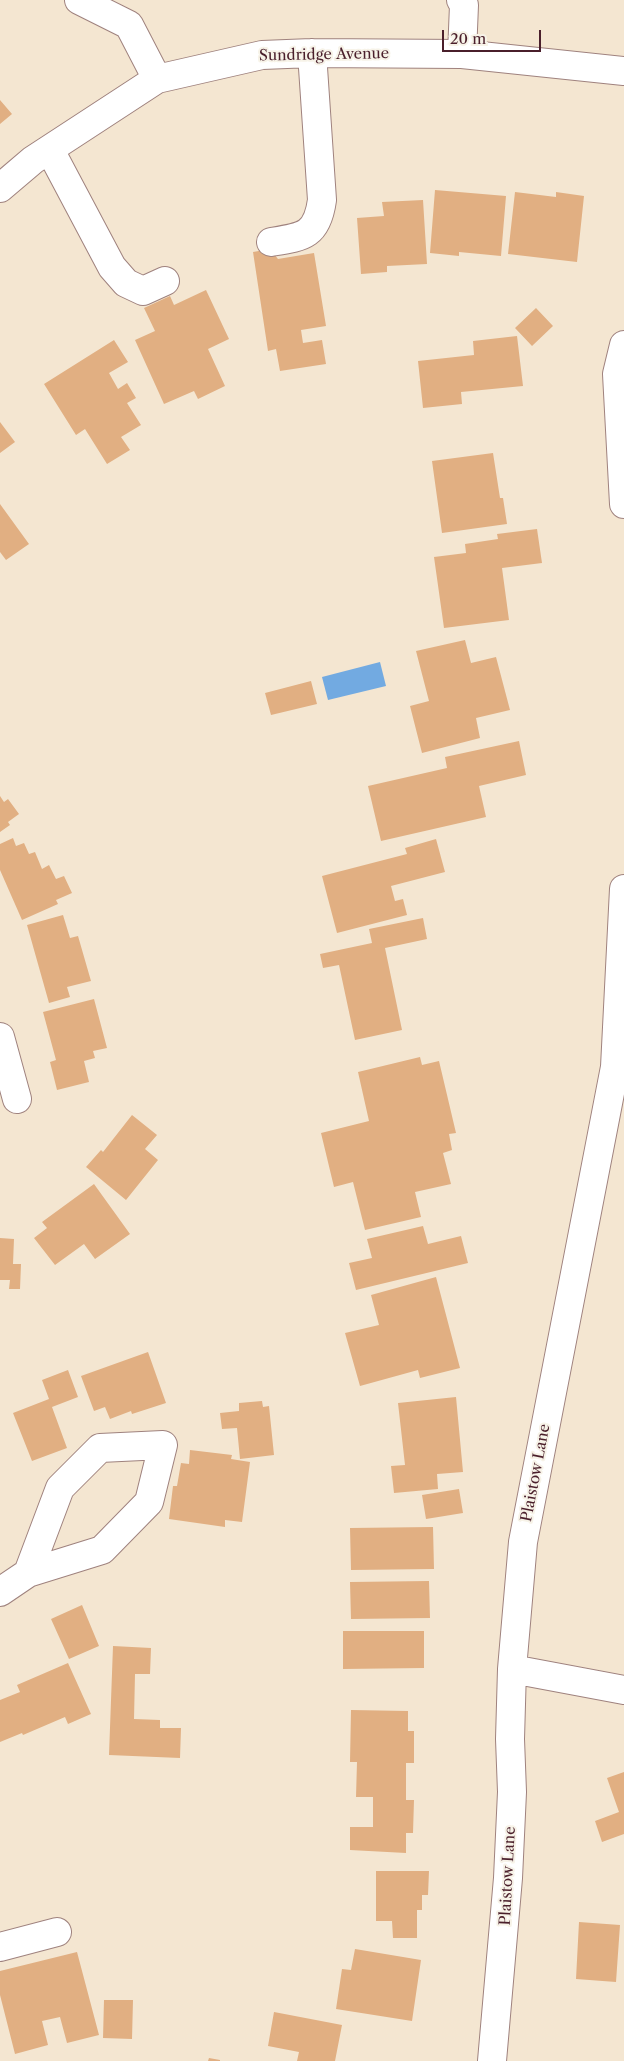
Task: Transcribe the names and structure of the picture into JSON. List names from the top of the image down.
{
  "streets": {
    "street": ["Sundridge Avenue", "Plaistow Lane"]
  },
  "scale_bar": "20 m"
}
